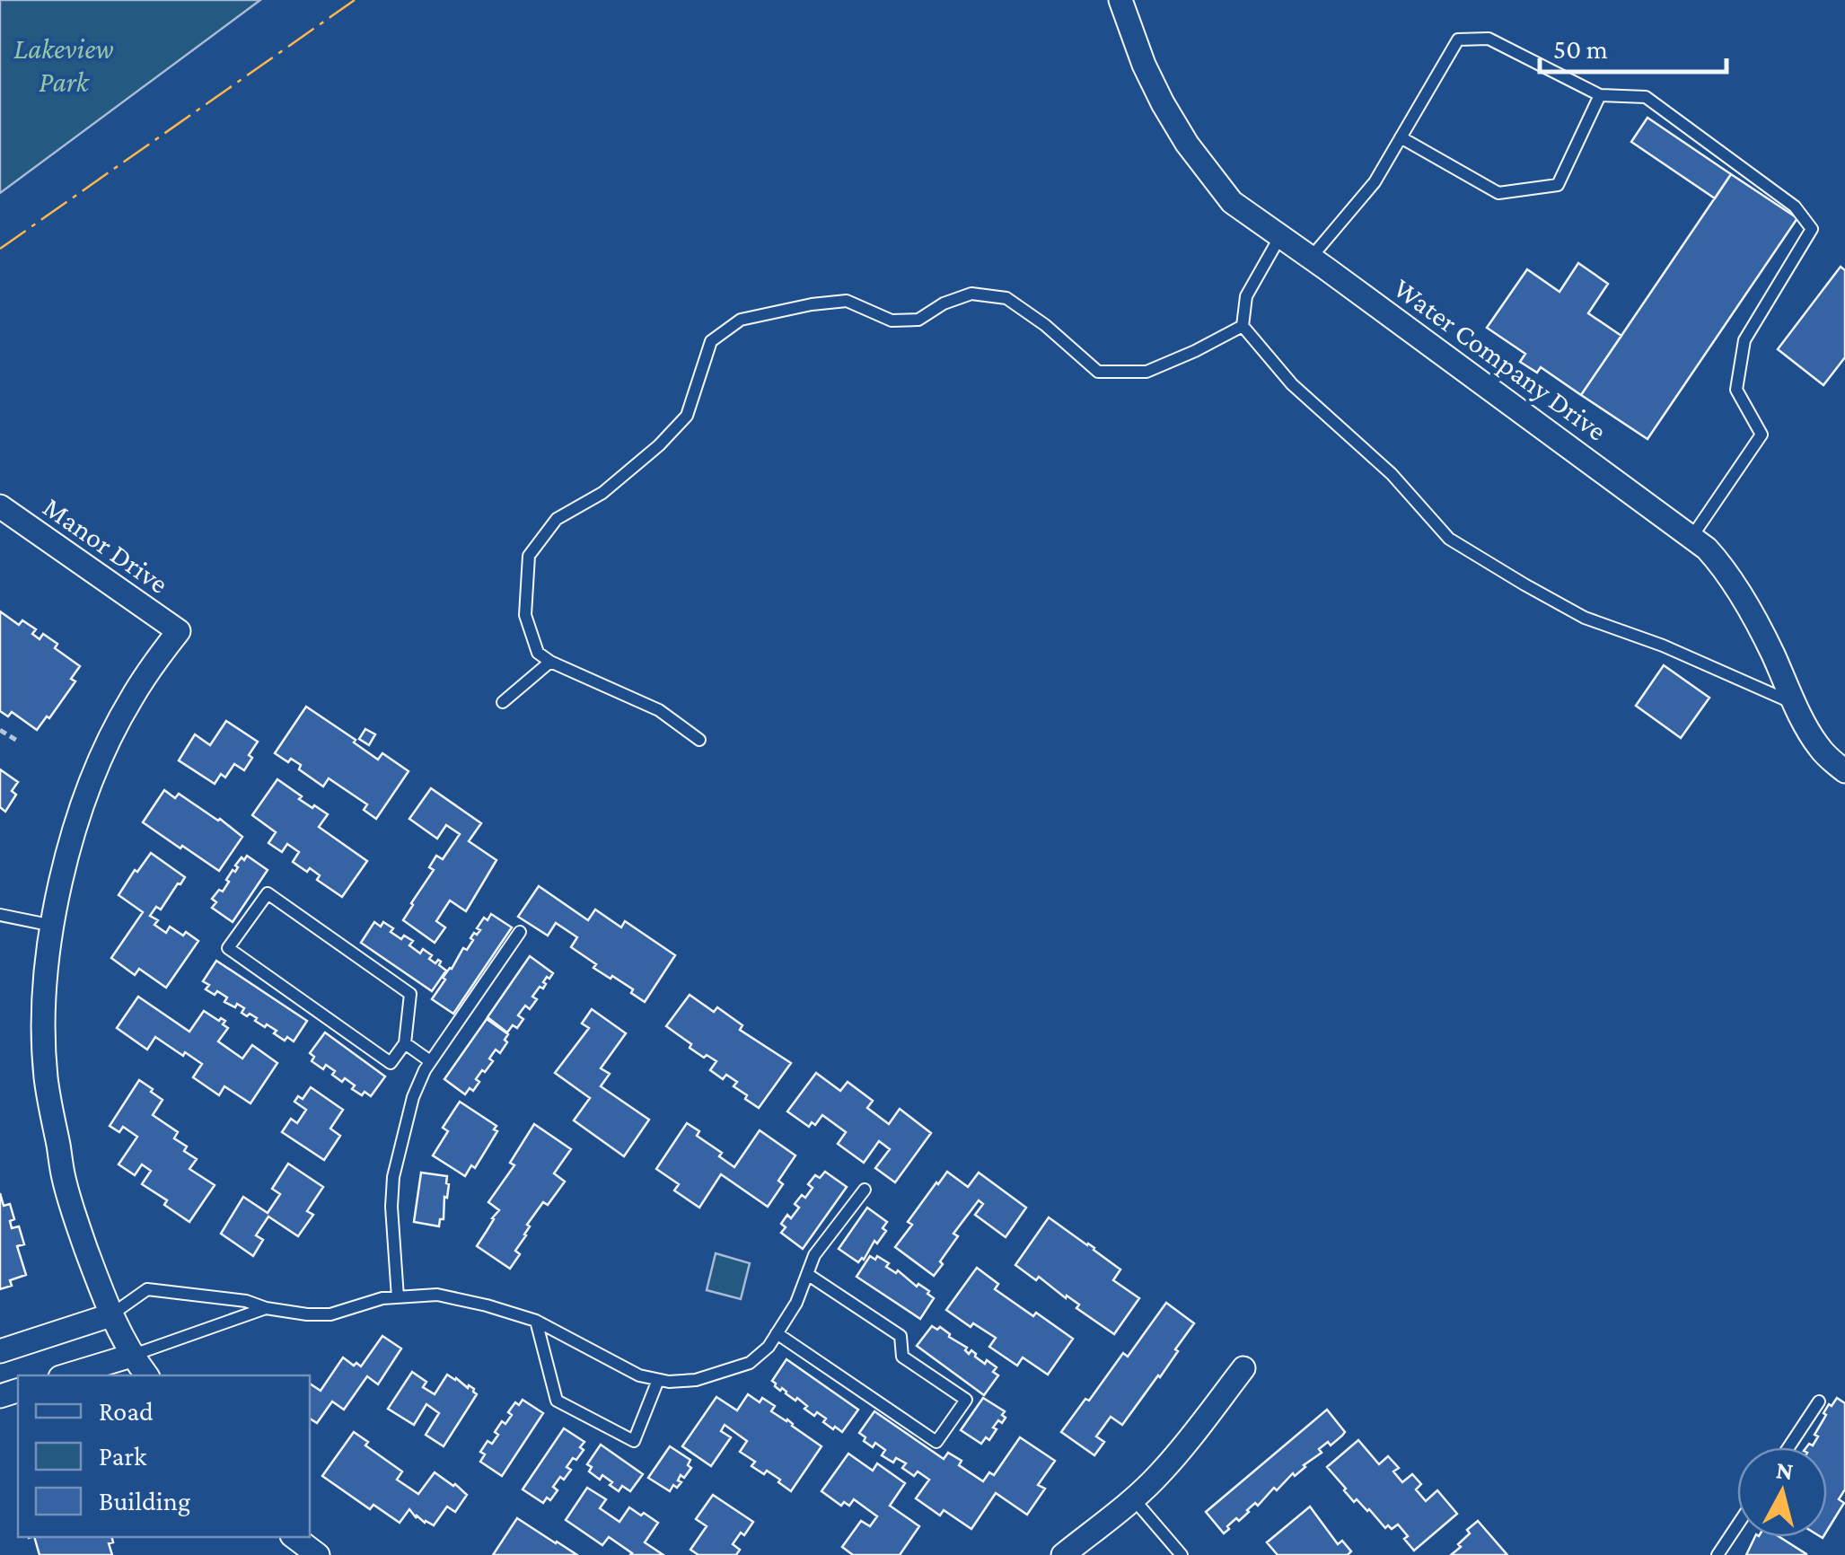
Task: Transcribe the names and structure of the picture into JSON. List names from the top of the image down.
{
  "streets": {
    "street": ["Water Company Drive", "Manor Drive"]
  },
  "parks": ["Lakeview Park"],
  "legend": ["Road", "Park", "Building"],
  "scale_bar": "50 m",
  "north": "top"
}
